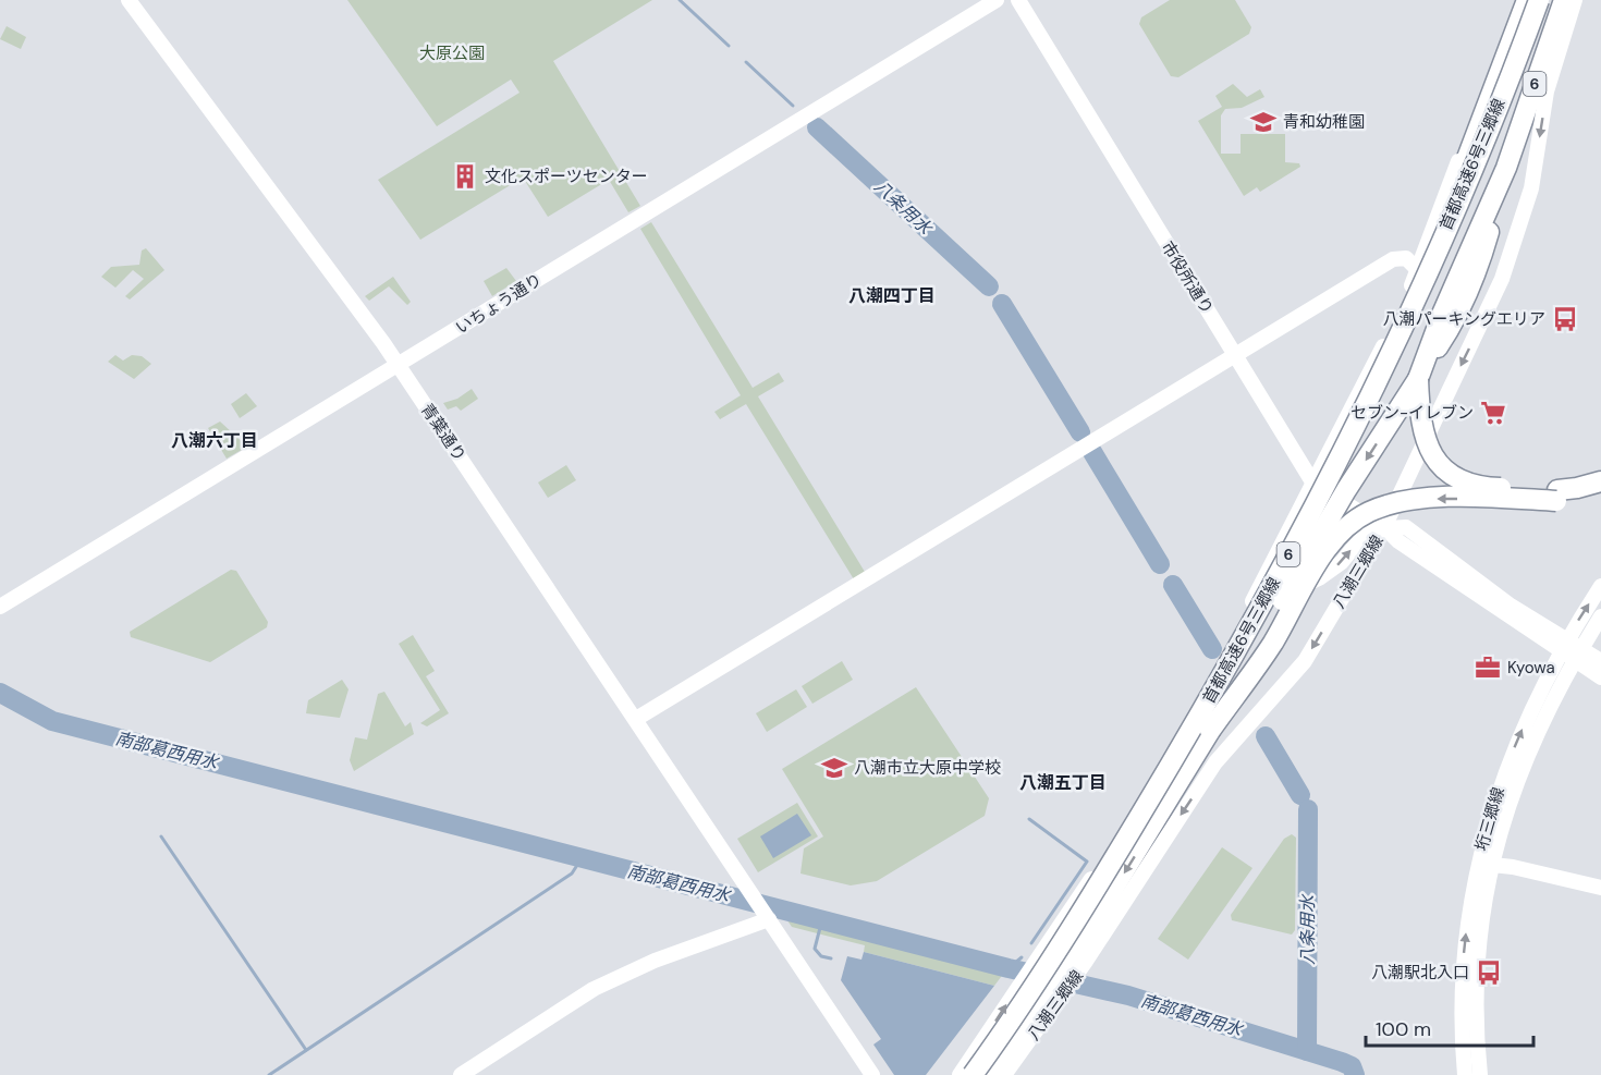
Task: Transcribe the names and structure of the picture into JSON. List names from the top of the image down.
{
  "streets": {
    "highway": ["6", "首都高速6号三郷線"],
    "street": [
      "市役所通り",
      "いちょう通り",
      "青葉通り",
      "八潮三郷線",
      "垳三郷線"
    ]
  },
  "crossings": [
    ["市役所通り", "八潮三郷線"],
    ["市役所通り", "垳三郷線"],
    ["いちょう通り", "青葉通り"]
  ],
  "districts": ["八潮四丁目", "八潮六丁目", "八潮五丁目"],
  "water": ["八条用水", "南部葛西用水"],
  "parks": ["大原公園"],
  "places": {
    "school or university": ["青和幼稚園", "八潮市立大原中学校"],
    "building": ["文化スポーツセンター"],
    "bus stop": ["八潮パーキングエリア", "八潮駅北入口"],
    "supermarket": ["セブン-イレブン"],
    "office": ["Kyowa"]
  },
  "scale_bar": "100 m"
}
